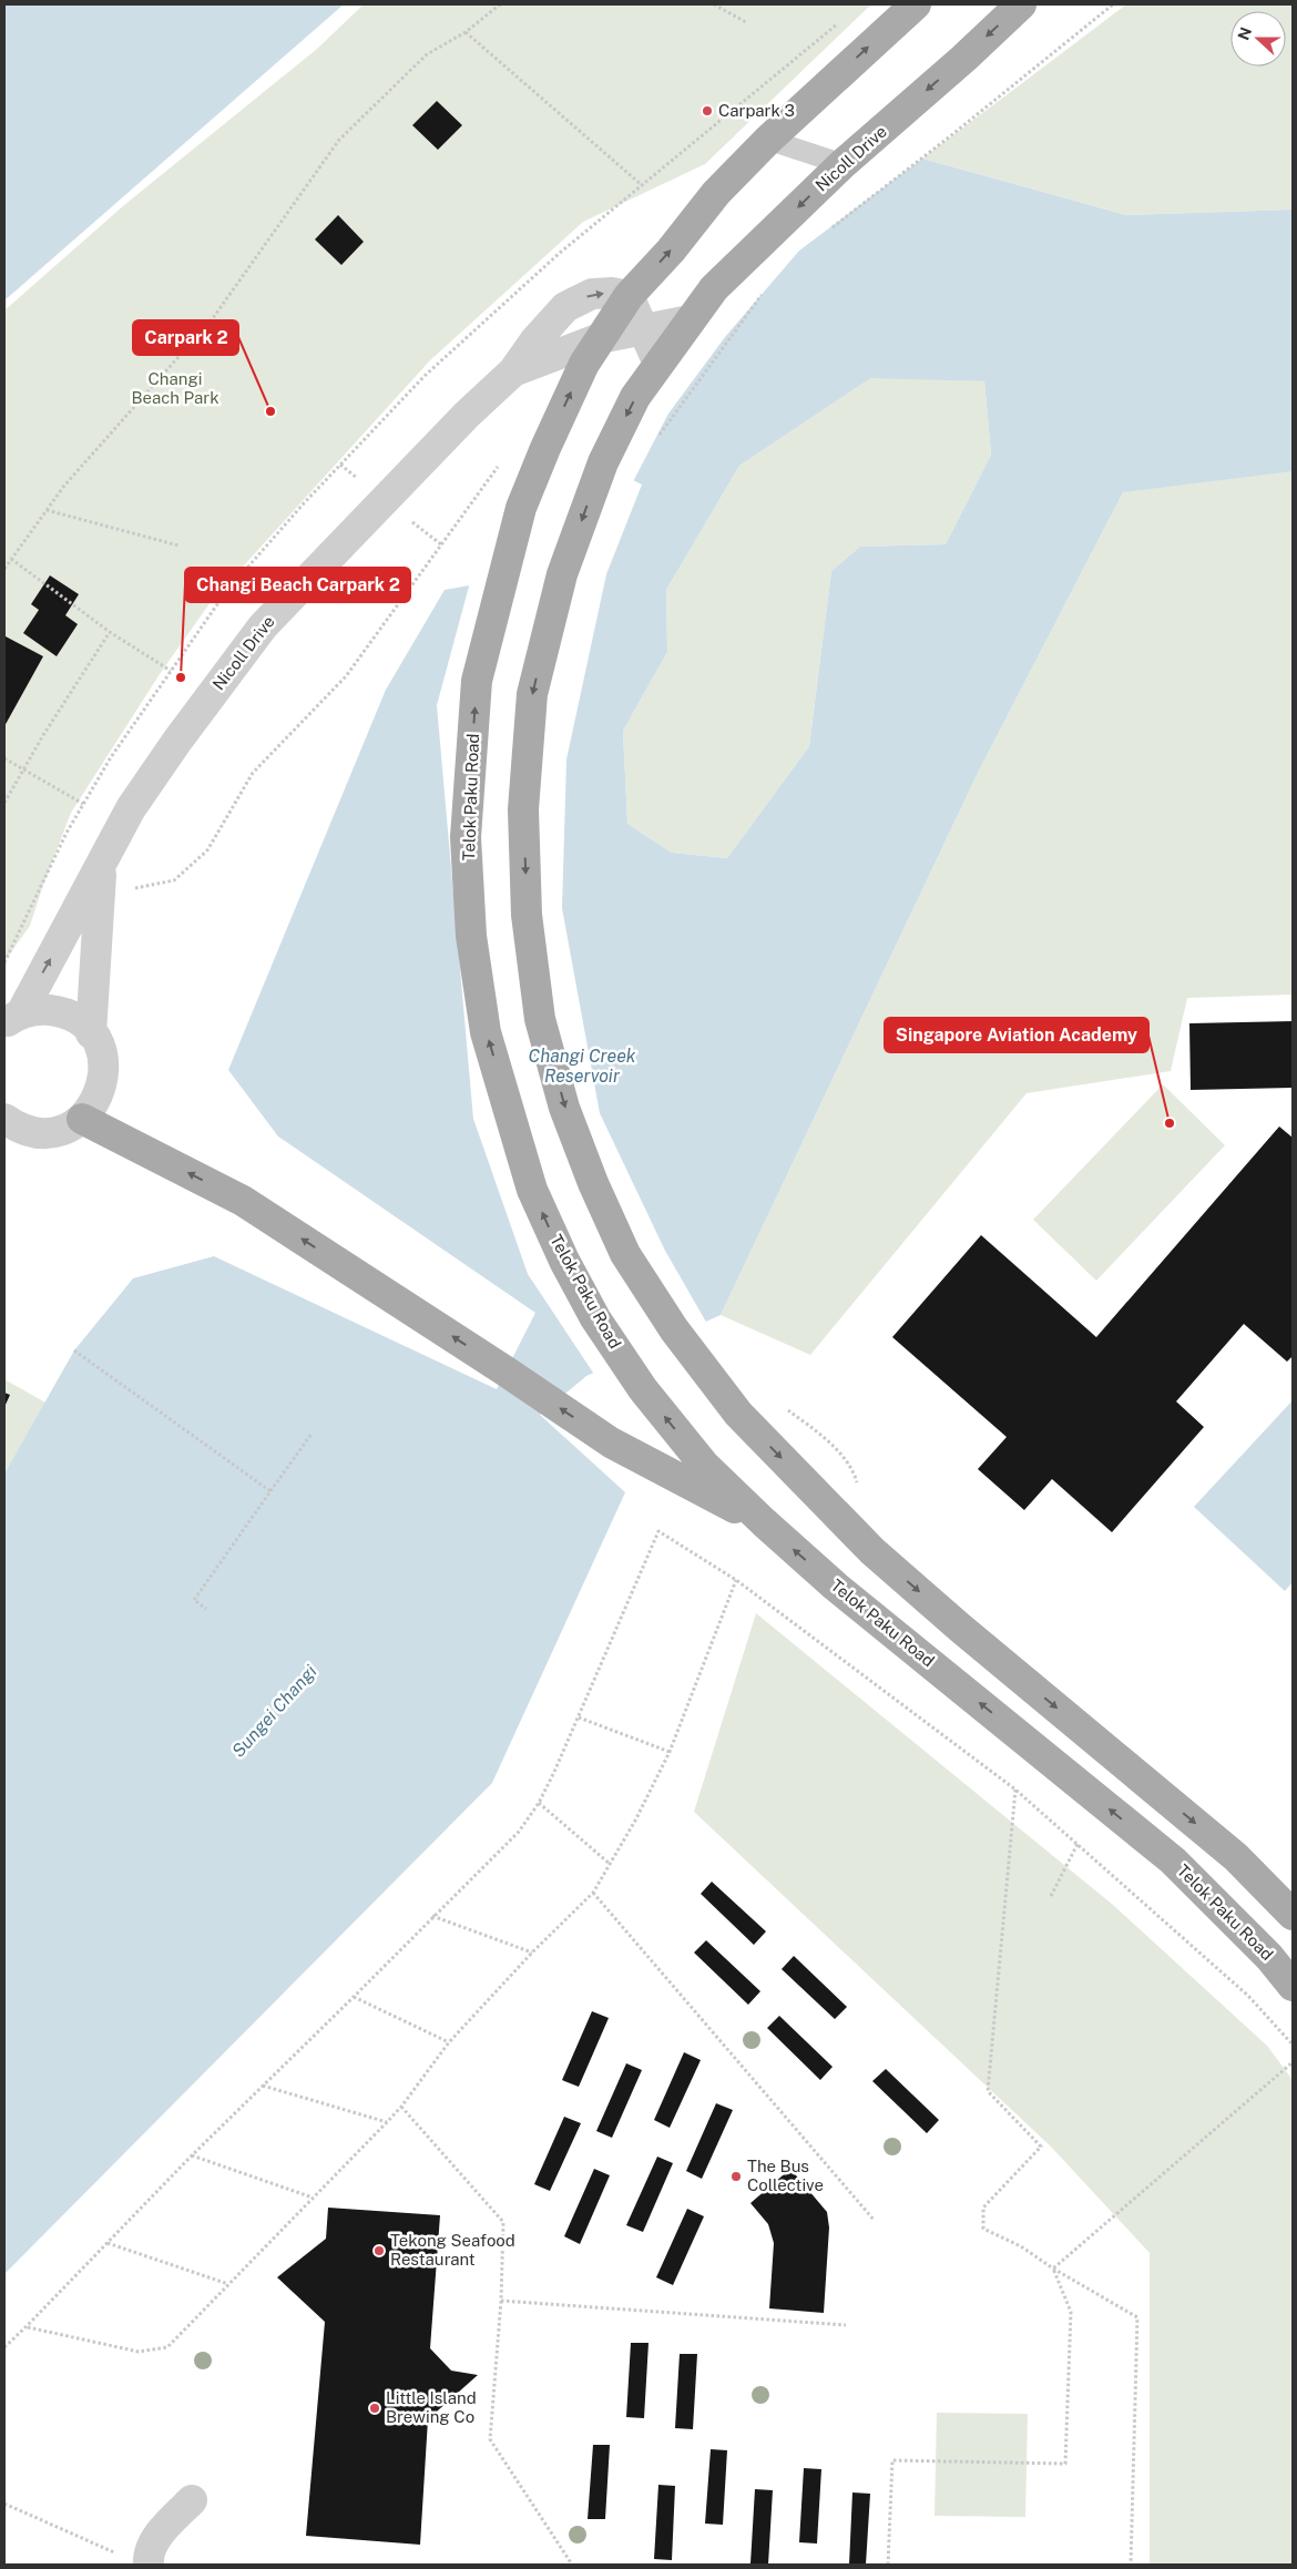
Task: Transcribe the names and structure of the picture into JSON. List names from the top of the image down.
{
  "streets": {
    "main road": ["Nicoll Drive", "Telok Paku Road"]
  },
  "crossings": [
    ["Nicoll Drive", "Telok Paku Road"]
  ],
  "one_way": ["Telok Paku Road"],
  "water": ["Changi Creek Reservoir", "Sungei Changi"],
  "parks": ["Changi Beach Park"],
  "places": [
    "Carpark 3",
    "Carpark 2",
    "Changi Beach Carpark 2",
    "Singapore Aviation Academy",
    "The Bus Collective",
    "Tekong Seafood Restaurant",
    "Little Island Brewing Co"
  ],
  "north": "left"
}
